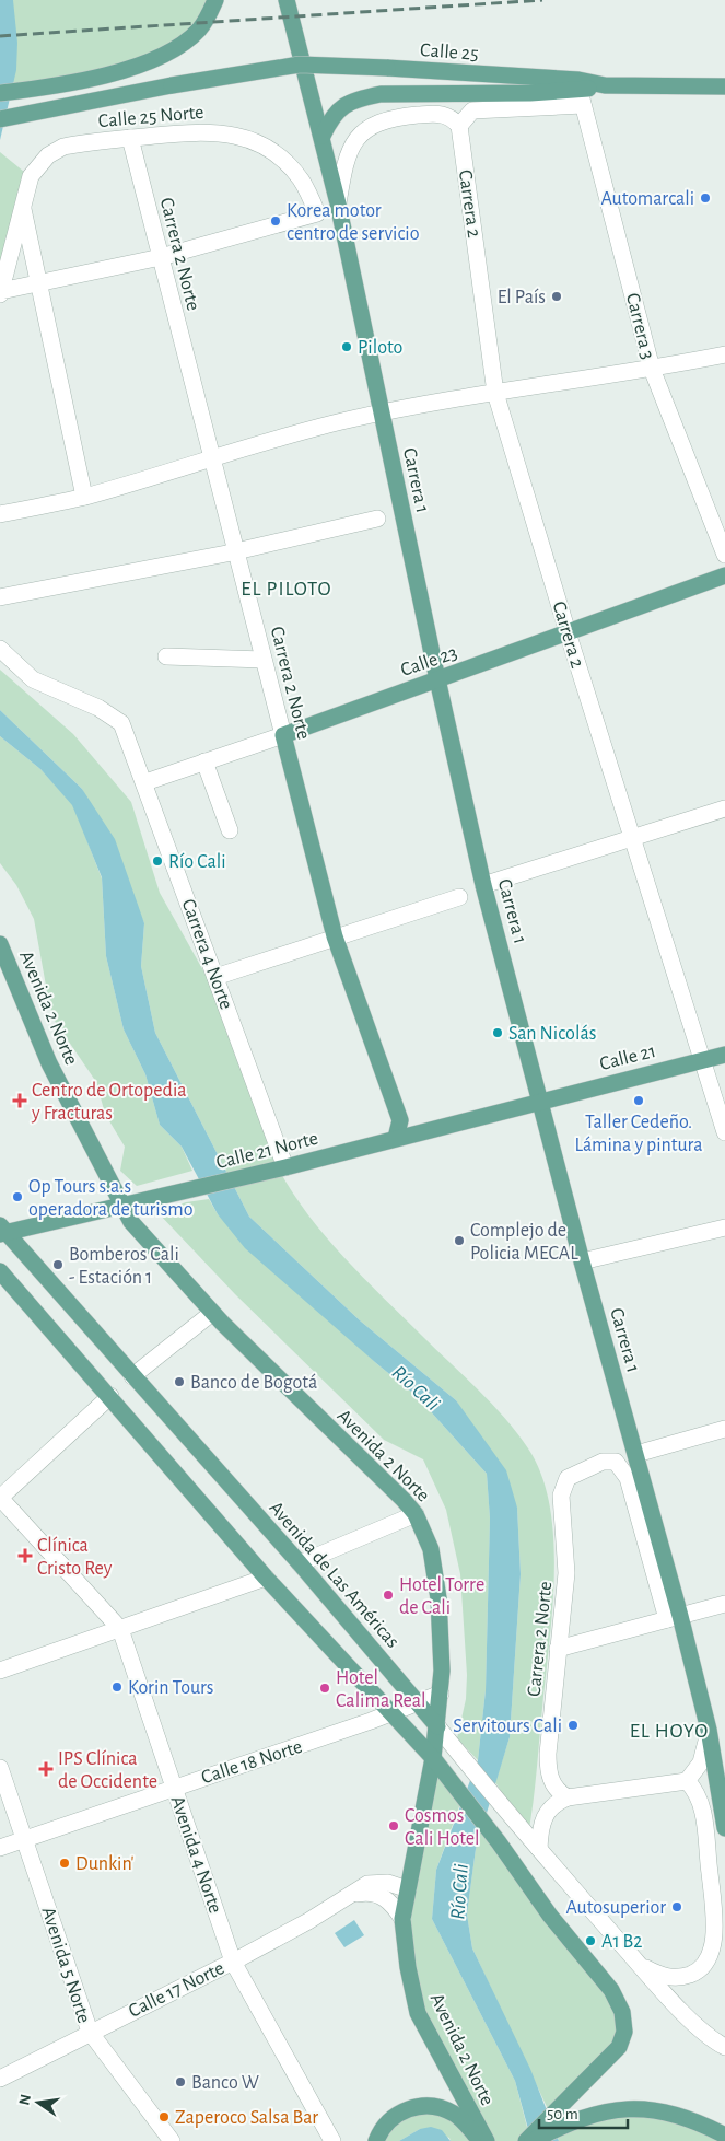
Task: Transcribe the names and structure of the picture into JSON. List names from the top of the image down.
{
  "streets": {
    "main road": [
      "Calle 25",
      "Calle 25 Norte",
      "Carrera 2 Norte",
      "Carrera 1",
      "Calle 23",
      "Avenida 2 Norte",
      "Calle 21",
      "Calle 21 Norte",
      "Avenida de Las Américas"
    ],
    "street": [
      "Carrera 2",
      "Carrera 3",
      "Carrera 4 Norte",
      "Calle 18 Norte",
      "Avenida 4 Norte",
      "Avenida 5 Norte",
      "Calle 17 Norte"
    ]
  },
  "crossings": [
    ["Calle 25", "Calle 25 Norte"],
    ["Calle 25 Norte", "Carrera 2 Norte"],
    ["Carrera 2", "Calle 23"],
    ["Carrera 2", "Calle 21"],
    ["Carrera 2 Norte", "Carrera 1"],
    ["Carrera 2 Norte", "Calle 23"],
    ["Carrera 1", "Calle 23"],
    ["Carrera 1", "Calle 21"],
    ["Carrera 1", "Calle 21 Norte"],
    ["Calle 23", "Carrera 4 Norte"],
    ["Carrera 4 Norte", "Calle 21 Norte"],
    ["Avenida 2 Norte", "Calle 21 Norte"],
    ["Avenida 2 Norte", "Avenida de Las Américas"],
    ["Avenida 2 Norte", "Calle 18 Norte"],
    ["Avenida 2 Norte", "Calle 17 Norte"],
    ["Calle 21", "Calle 21 Norte"],
    ["Calle 21 Norte", "Avenida de Las Américas"],
    ["Avenida de Las Américas", "Calle 18 Norte"],
    ["Calle 18 Norte", "Avenida 4 Norte"],
    ["Calle 18 Norte", "Avenida 5 Norte"],
    ["Avenida 4 Norte", "Calle 17 Norte"],
    ["Avenida 5 Norte", "Calle 17 Norte"]
  ],
  "districts": ["EL PILOTO", "EL HOYO"],
  "water": ["Río Cali"],
  "places": {
    "other": [
      "Automarcali",
      "Korea motor centro de servicio",
      "El País",
      "Piloto",
      "Río Cali",
      "San Nicolás",
      "Taller Cedeño. Lámina y pintura",
      "Op Tours s.a.s operadora de turismo",
      "Complejo de Policia MECAL",
      "Bomberos Cali - Estación 1",
      "Banco de Bogotá",
      "Hotel Torre de Cali",
      "Korin Tours",
      "Hotel Calima Real",
      "Servitours Cali",
      "Cosmos Cali Hotel",
      "Dunkin'",
      "Autosuperior",
      "A1 B2",
      "Banco W",
      "Zaperoco Salsa Bar"
    ],
    "health": ["Centro de Ortopedia y Fracturas", "Clínica Cristo Rey", "IPS Clínica de Occidente"]
  },
  "scale_bar": "50 m",
  "north": "left"
}
